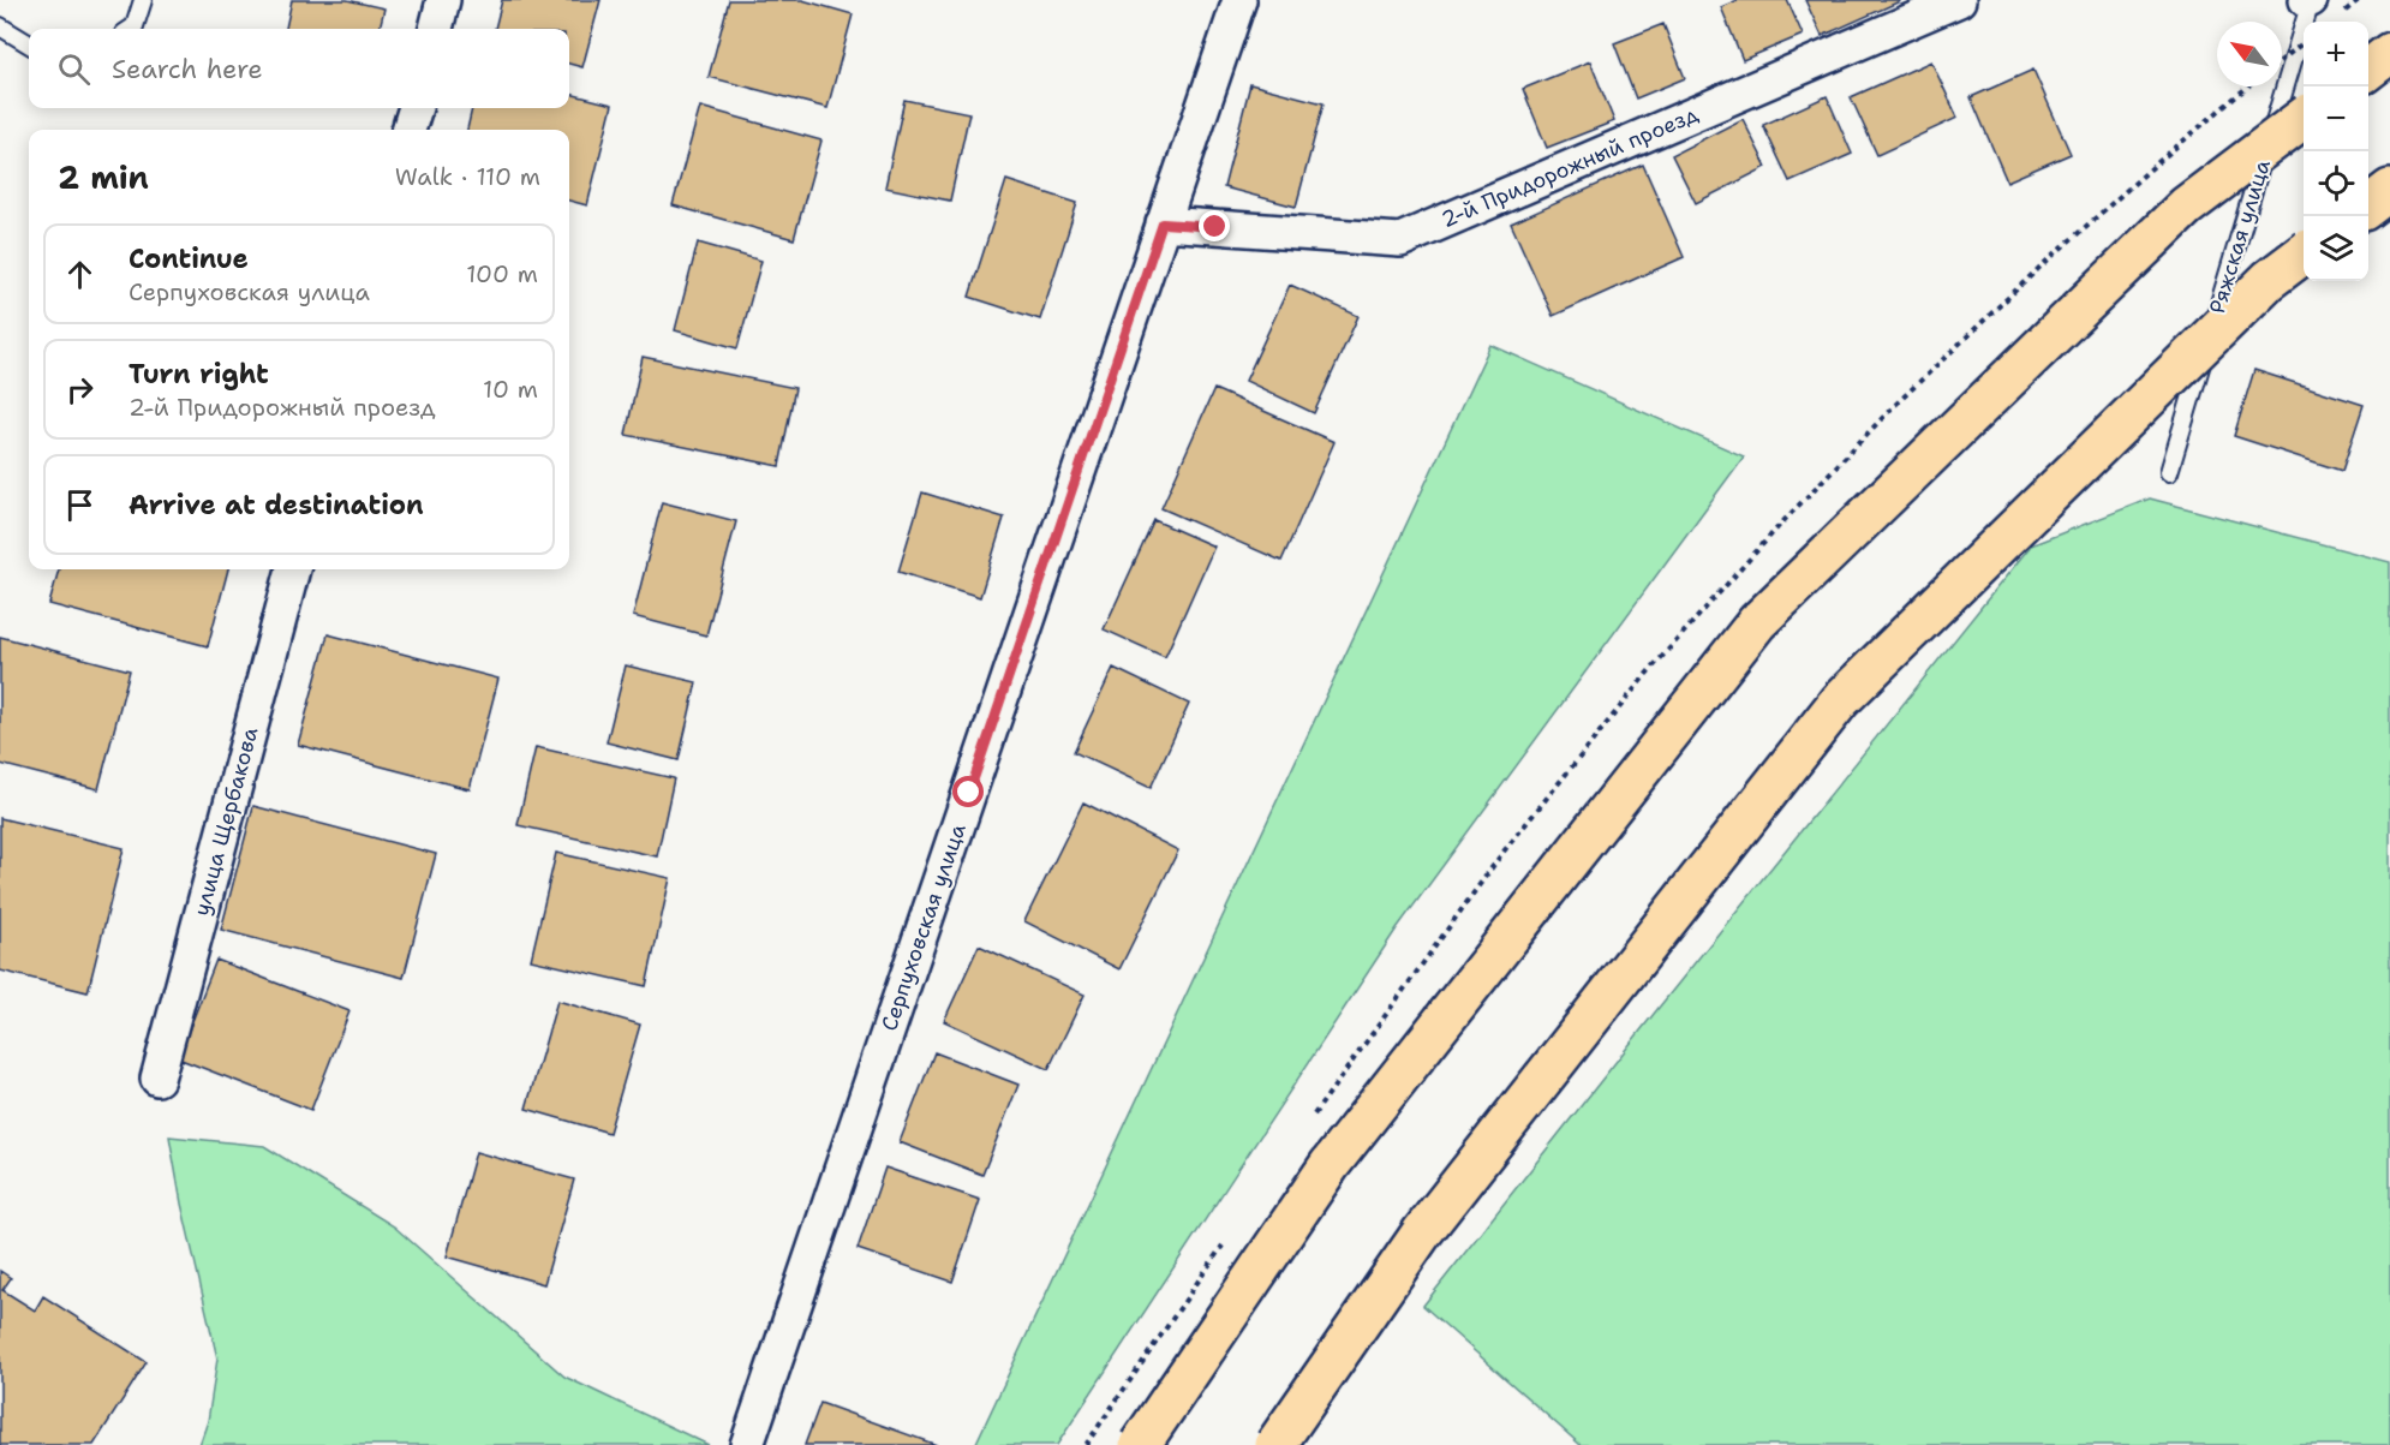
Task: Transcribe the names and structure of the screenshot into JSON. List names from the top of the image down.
{
  "streets": {
    "street": ["2-й Придорожный проезд", "улица Щербакова", "Серпуховская улица"],
    "lane": ["Ряжская улица"]
  },
  "crossings": [
    ["2-й Придорожный проезд", "Серпуховская улица"]
  ],
  "north": "top left",
  "page": {
    "map_buttons": ["+", "−"],
    "search": "Search here",
    "heading": ["2 min", "Walk · 110 m"],
    "list": [
      ["Continue", "Серпуховская улица", "100 m"],
      ["Turn right", "2-й Придорожный проезд", "10 m"],
      "Arrive at destination"
    ]
  }
}
